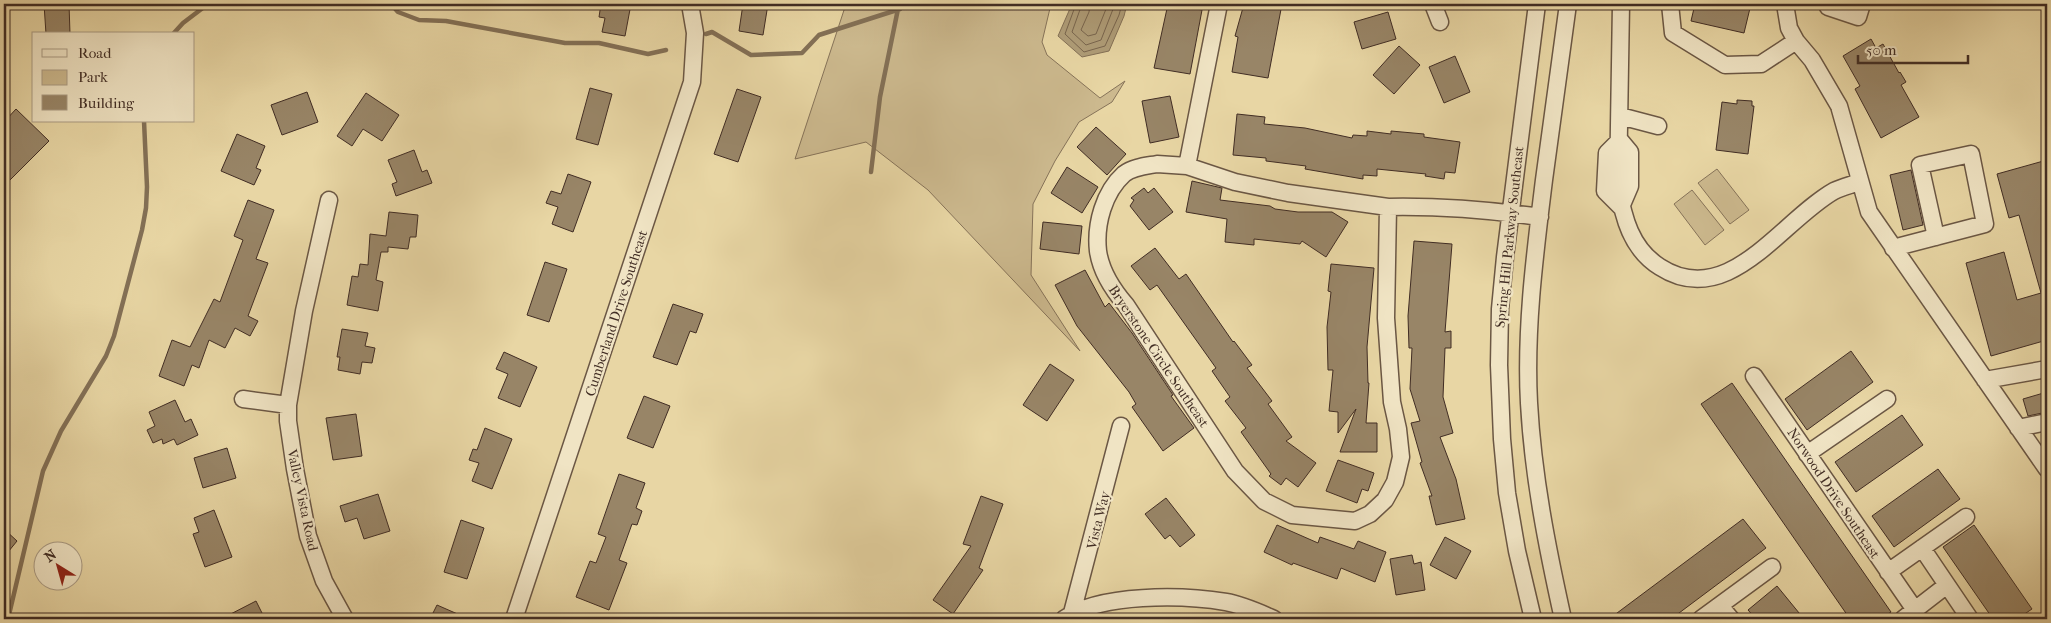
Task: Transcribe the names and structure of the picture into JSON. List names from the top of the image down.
{
  "streets": {
    "street": [
      "Spring Hill Parkway Southeast",
      "Cumberland Drive Southeast",
      "Bryerstone Circle Southeast",
      "Norwood Drive Southeast",
      "Valley Vista Road",
      "Vista Way"
    ]
  },
  "legend": ["Road", "Park", "Building"],
  "scale_bar": "50 m",
  "north": "top left"
}
